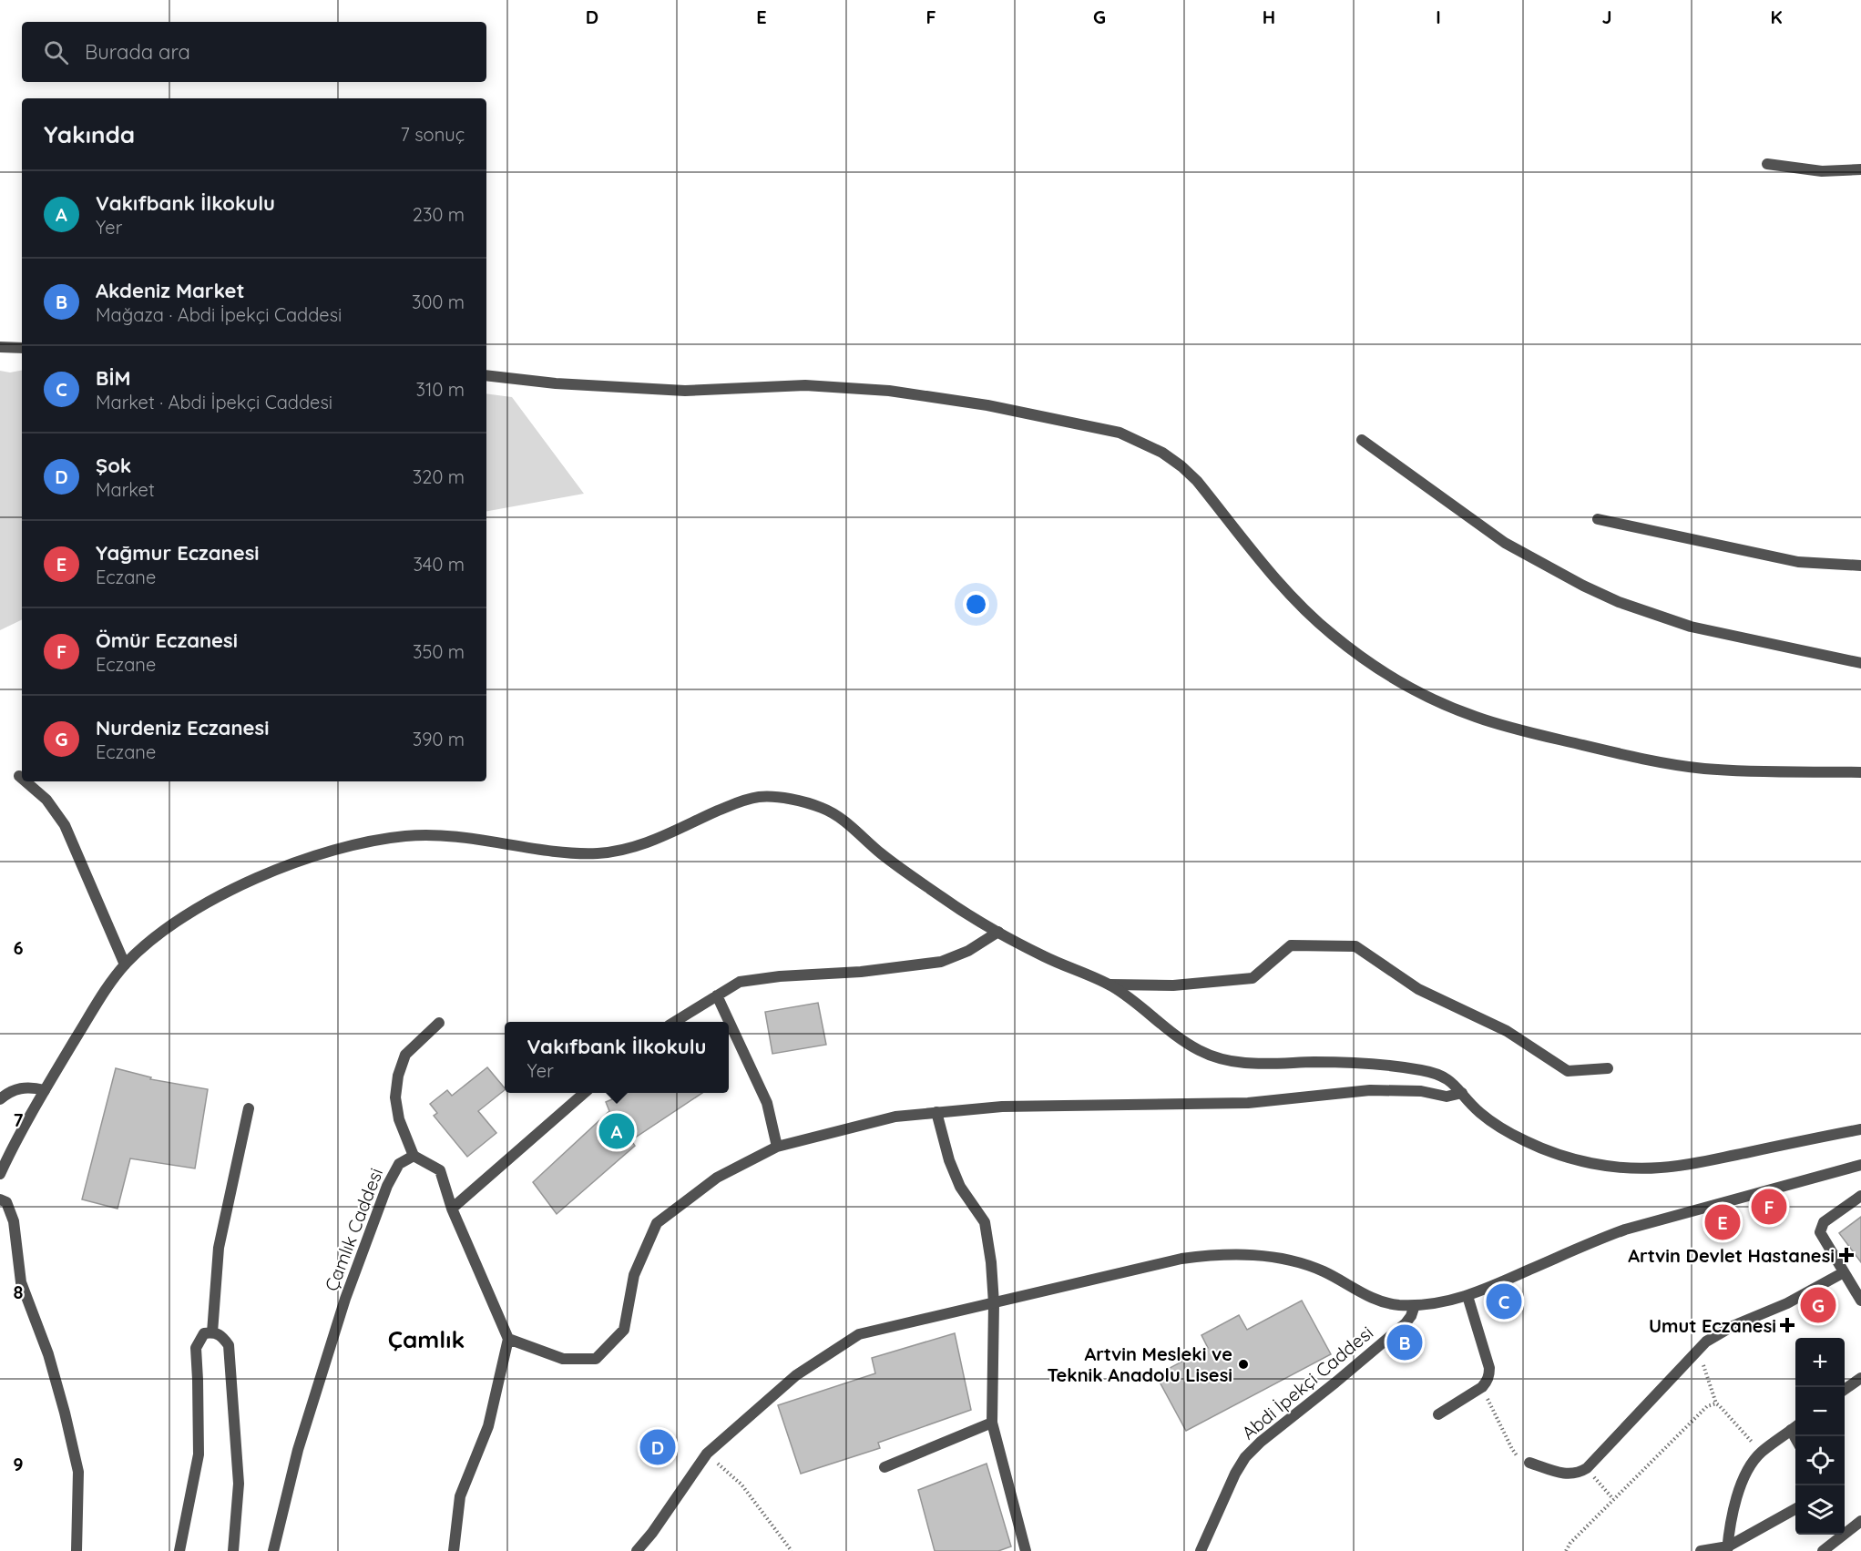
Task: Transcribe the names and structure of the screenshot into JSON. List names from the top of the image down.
{
  "streets": {
    "street": ["Çamlık Caddesi", "Abdi İpekçi Caddesi"]
  },
  "districts": ["Çamlık"],
  "places": {
    "health": ["Artvin Devlet Hastanesi", "Umut Eczanesi"],
    "other": ["Artvin Mesleki ve Teknik Anadolu Lisesi"]
  },
  "page": {
    "search": "Burada ara",
    "heading": ["Yakında", "7 sonuç"],
    "list": [
      {
        "mark": "A",
        "name": "Vakıfbank İlkokulu",
        "note": "Yer",
        "value": "230 m"
      },
      {
        "mark": "B",
        "name": "Akdeniz Market",
        "note": "Mağaza · Abdi İpekçi Caddesi",
        "value": "300 m"
      },
      {
        "mark": "C",
        "name": "BİM",
        "note": "Market · Abdi İpekçi Caddesi",
        "value": "310 m"
      },
      {
        "mark": "D",
        "name": "Şok",
        "note": "Market",
        "value": "320 m"
      },
      {
        "mark": "E",
        "name": "Yağmur Eczanesi",
        "note": "Eczane",
        "value": "340 m"
      },
      {
        "mark": "F",
        "name": "Ömür Eczanesi",
        "note": "Eczane",
        "value": "350 m"
      },
      {
        "mark": "G",
        "name": "Nurdeniz Eczanesi",
        "note": "Eczane",
        "value": "390 m"
      }
    ],
    "popup": ["Vakıfbank İlkokulu", "Yer"],
    "pins": [
      "A",
      "F",
      "E",
      "C",
      "G",
      "B",
      "D"
    ],
    "map_buttons": ["+", "−"]
  },
  "grid": {
    "columns": [
      "D",
      "E",
      "F",
      "G",
      "H",
      "I",
      "J",
      "K"
    ],
    "rows": [
      "6",
      "7",
      "8",
      "9"
    ]
  }
}
